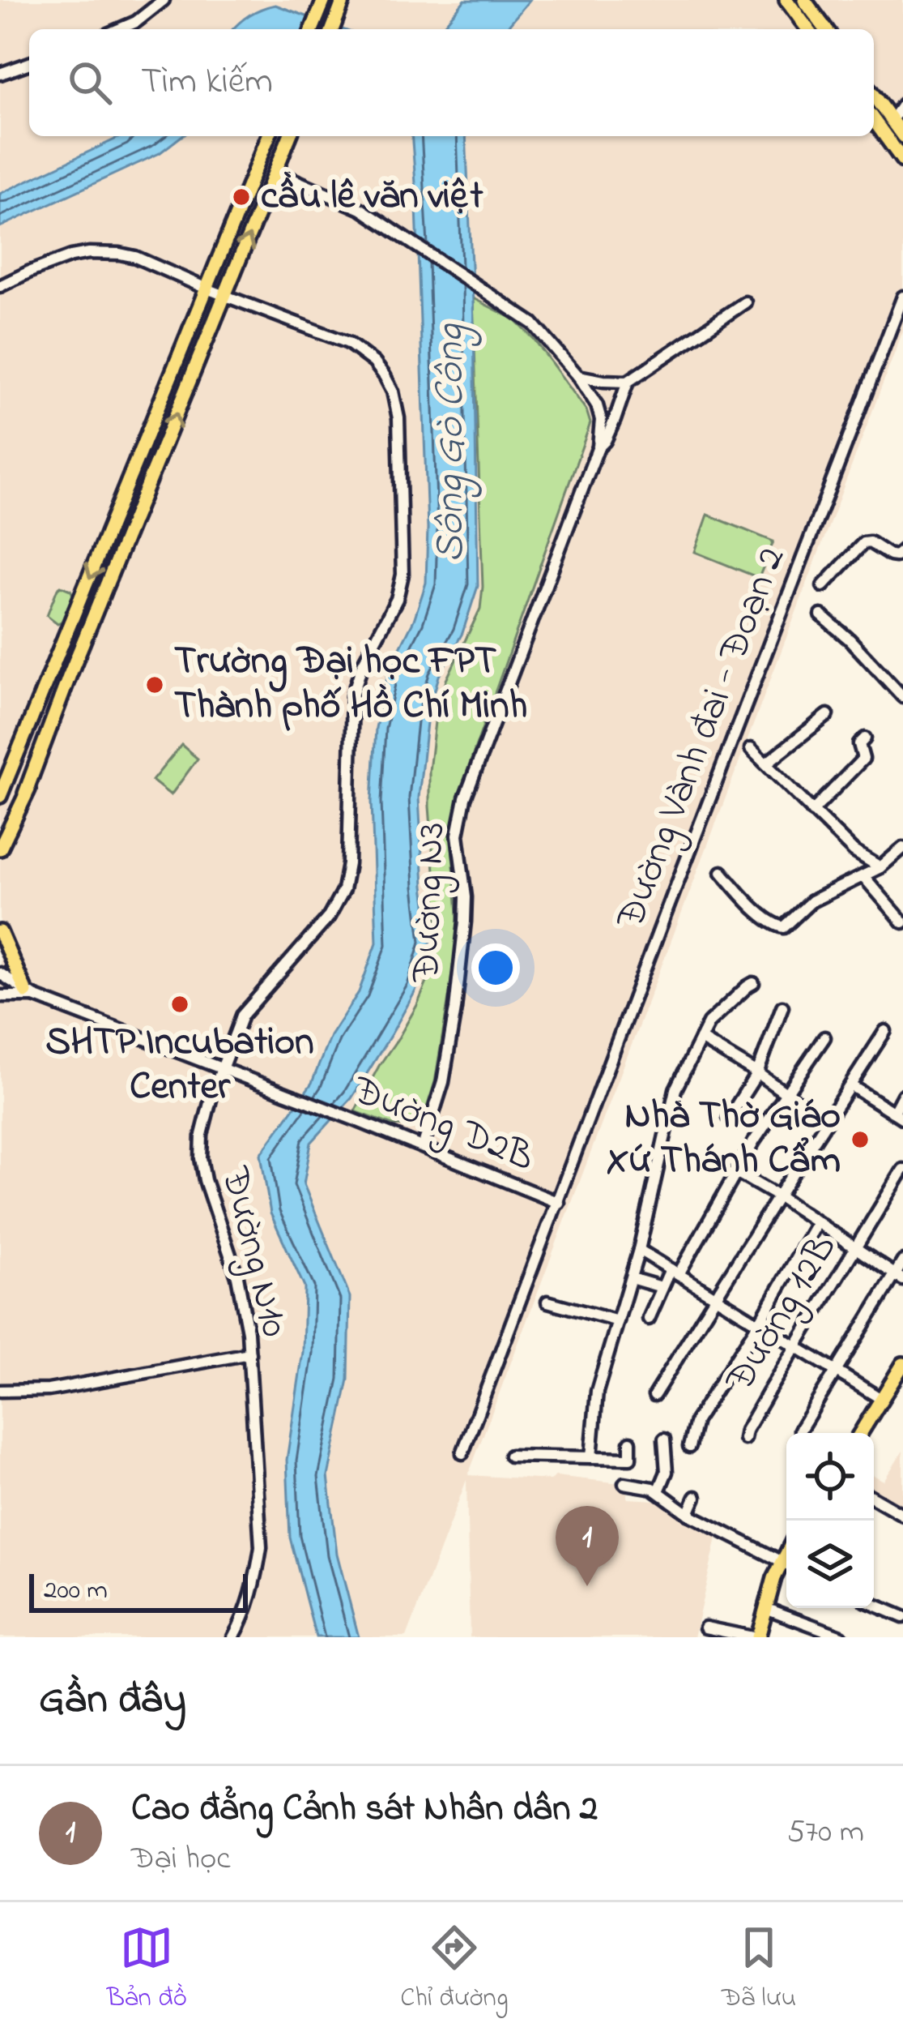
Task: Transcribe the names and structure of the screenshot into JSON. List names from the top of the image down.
{
  "streets": {
    "street": [
      "Đường Vành đai - Đoạn 2",
      "Đường N3",
      "Đường D2B",
      "Đường N10",
      "Đường 12B"
    ]
  },
  "crossings": [
    ["Đường Vành đai - Đoạn 2", "Đường D2B"],
    ["Đường N3", "Đường D2B"],
    ["Đường D2B", "Đường N10"]
  ],
  "water": ["Sông Gò Công"],
  "places": [
    "cầu lê văn việt",
    "Trường Đại học FPT Thành phố Hồ Chí Minh",
    "SHTP Incubation Center",
    "Nhà Thờ Giáo Xứ Thánh Cẩm"
  ],
  "scale_bar": "200 m",
  "page": {
    "search": "Tìm kiếm",
    "pins": "1",
    "scale": "200 m",
    "heading": "Gần đây",
    "list": [
      {
        "mark": "1",
        "name": "Cao đẳng Cảnh sát Nhân dân 2",
        "note": "Đại học",
        "value": "570 m"
      }
    ],
    "nav": ["Bản đồ", "Chỉ đường", "Đã lưu"]
  }
}
